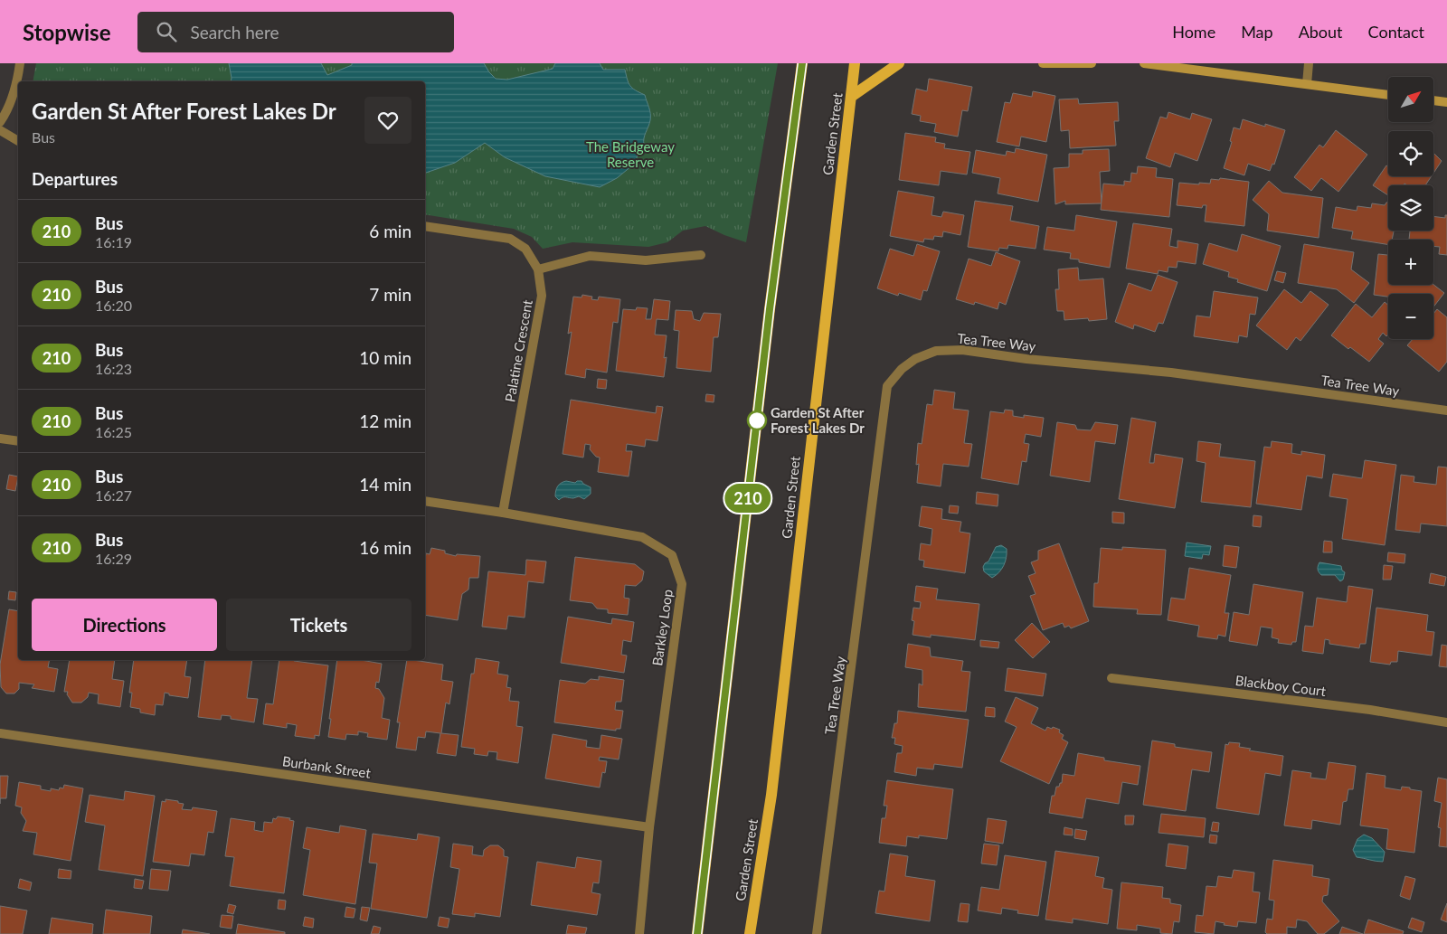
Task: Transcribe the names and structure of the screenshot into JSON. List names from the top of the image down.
{
  "streets": {
    "main road": ["Garden Street"],
    "street": [
      "Tea Tree Way",
      "Palatine Crescent",
      "Barkley Loop",
      "Blackboy Court",
      "Burbank Street"
    ]
  },
  "crossings": [
    ["Palatine Crescent", "Barkley Loop"],
    ["Barkley Loop", "Burbank Street"]
  ],
  "parks": ["The Bridgeway Reserve"],
  "places": ["Garden St After Forest Lakes Dr"],
  "lines": ["bus line 210"],
  "north": "top right",
  "page": {
    "header": "Stopwise",
    "search": "Search here",
    "nav": [
      "Home",
      "Map",
      "About",
      "Contact"
    ],
    "on_map": "210",
    "map_buttons": ["+", "−"],
    "heading": [
      ["Garden St After Forest Lakes Dr", "Bus"],
      "Departures"
    ],
    "list": [
      {
        "mark": "210",
        "name": "Bus",
        "note": "16:19",
        "value": "6 min"
      },
      {
        "mark": "210",
        "name": "Bus",
        "note": "16:20",
        "value": "7 min"
      },
      {
        "mark": "210",
        "name": "Bus",
        "note": "16:23",
        "value": "10 min"
      },
      {
        "mark": "210",
        "name": "Bus",
        "note": "16:25",
        "value": "12 min"
      },
      {
        "mark": "210",
        "name": "Bus",
        "note": "16:27",
        "value": "14 min"
      },
      {
        "mark": "210",
        "name": "Bus",
        "note": "16:29",
        "value": "16 min"
      }
    ],
    "buttons": ["Directions", "Tickets"]
  }
}
